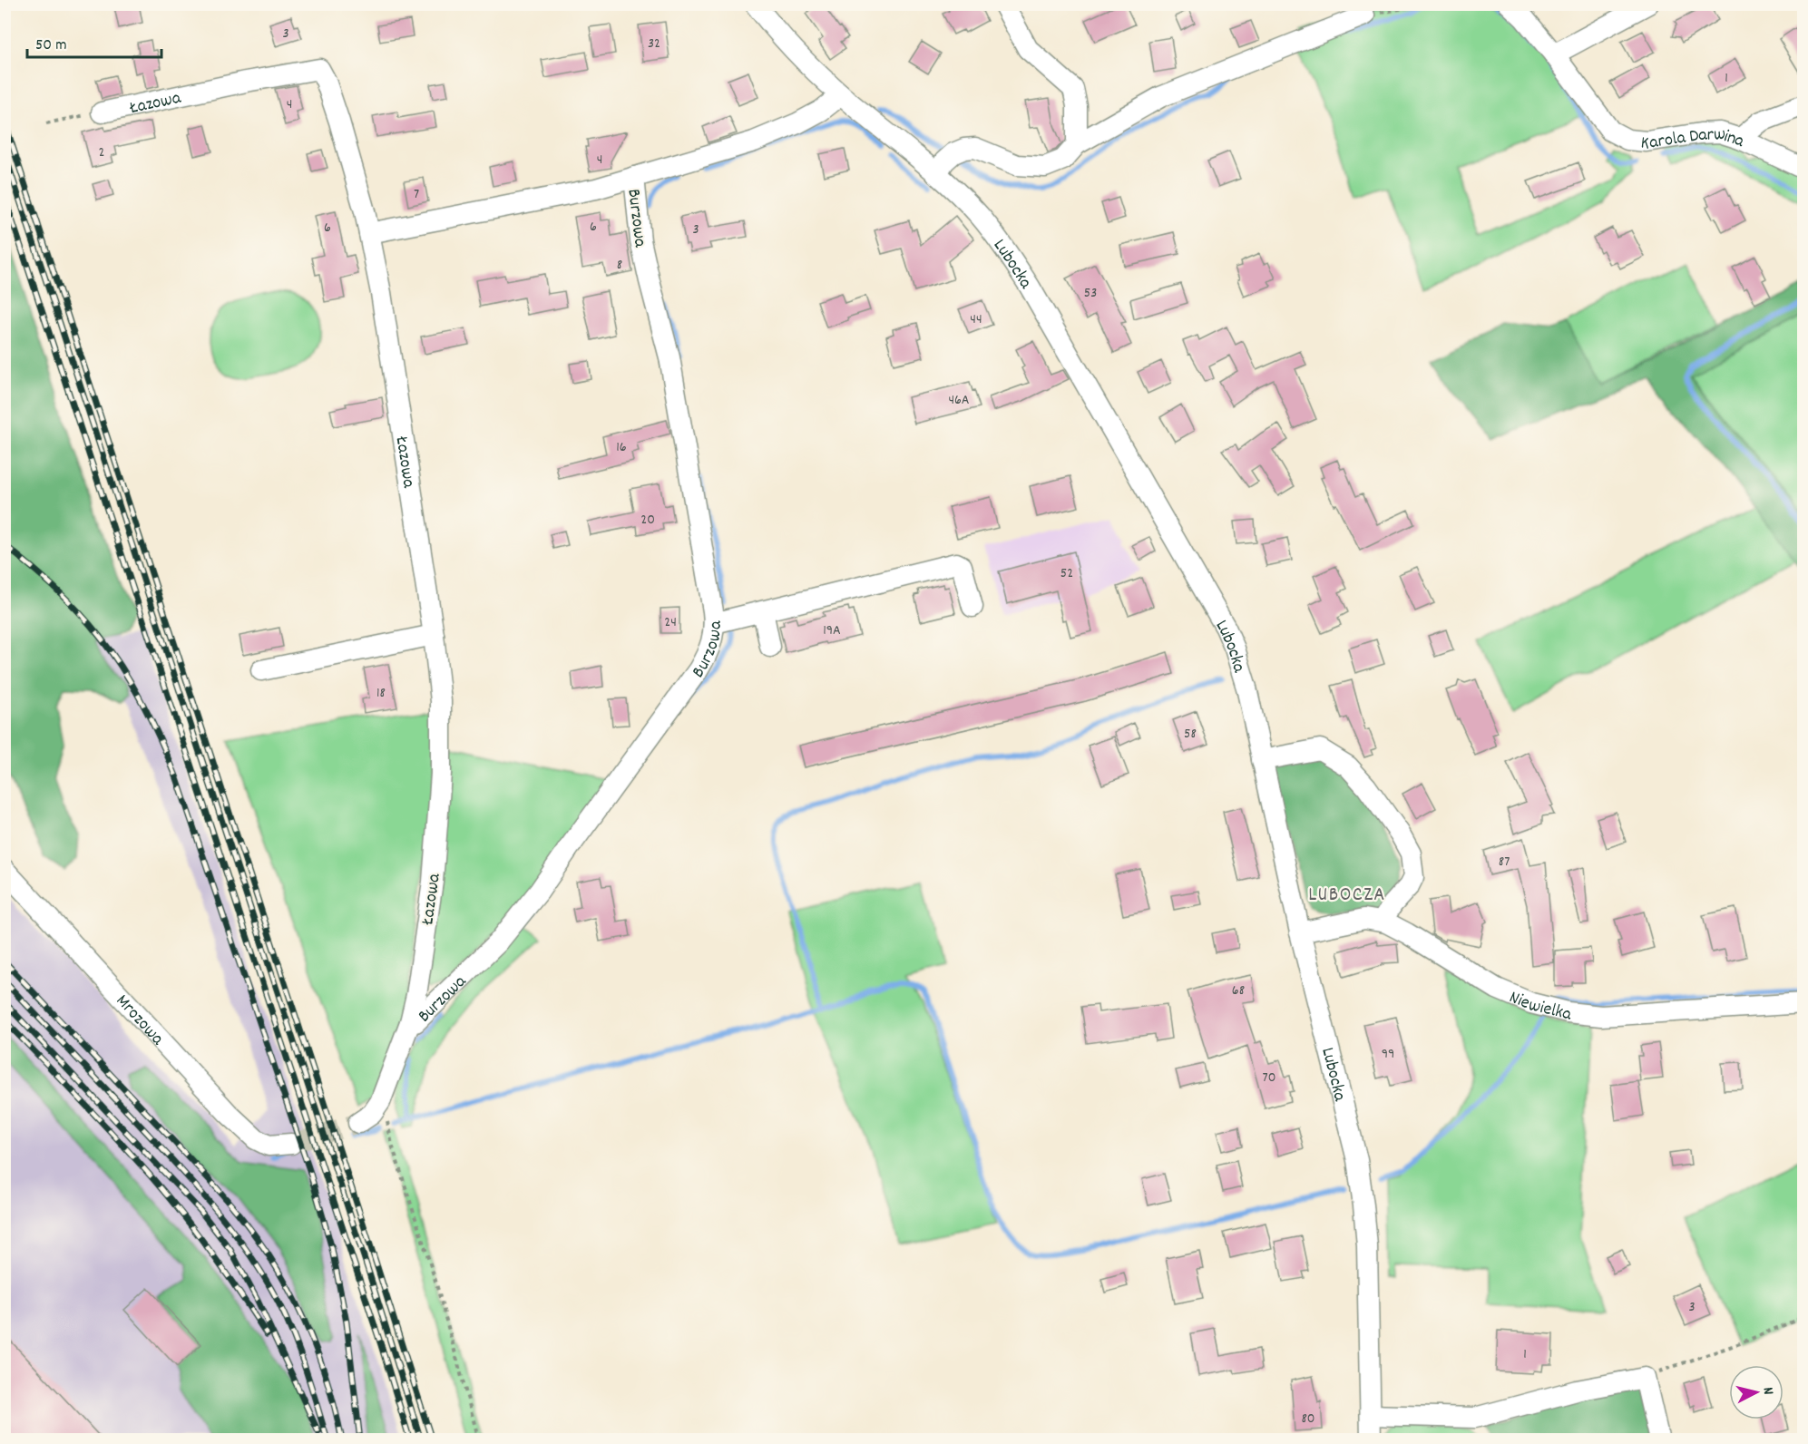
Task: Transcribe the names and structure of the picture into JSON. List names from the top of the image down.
{
  "streets": {
    "street": [
      "Łazowa",
      "Karola Darwina",
      "Burzowa",
      "Lubocka",
      "Niewielka",
      "Mrozowa"
    ]
  },
  "crossings": [
    ["Łazowa", "Burzowa"],
    ["Burzowa", "Lubocka"],
    ["Lubocka", "Niewielka"]
  ],
  "districts": ["LUBOCZA"],
  "house_numbers": [
    "3",
    "32",
    "1",
    "4",
    "2",
    "4",
    "7",
    "6",
    "6",
    "3",
    "8",
    "53",
    "44",
    "46A",
    "16",
    "20",
    "52",
    "24",
    "19A",
    "18",
    "58",
    "87",
    "68",
    "99",
    "70",
    "3",
    "1",
    "80"
  ],
  "scale_bar": "50 m",
  "north": "right"
}
